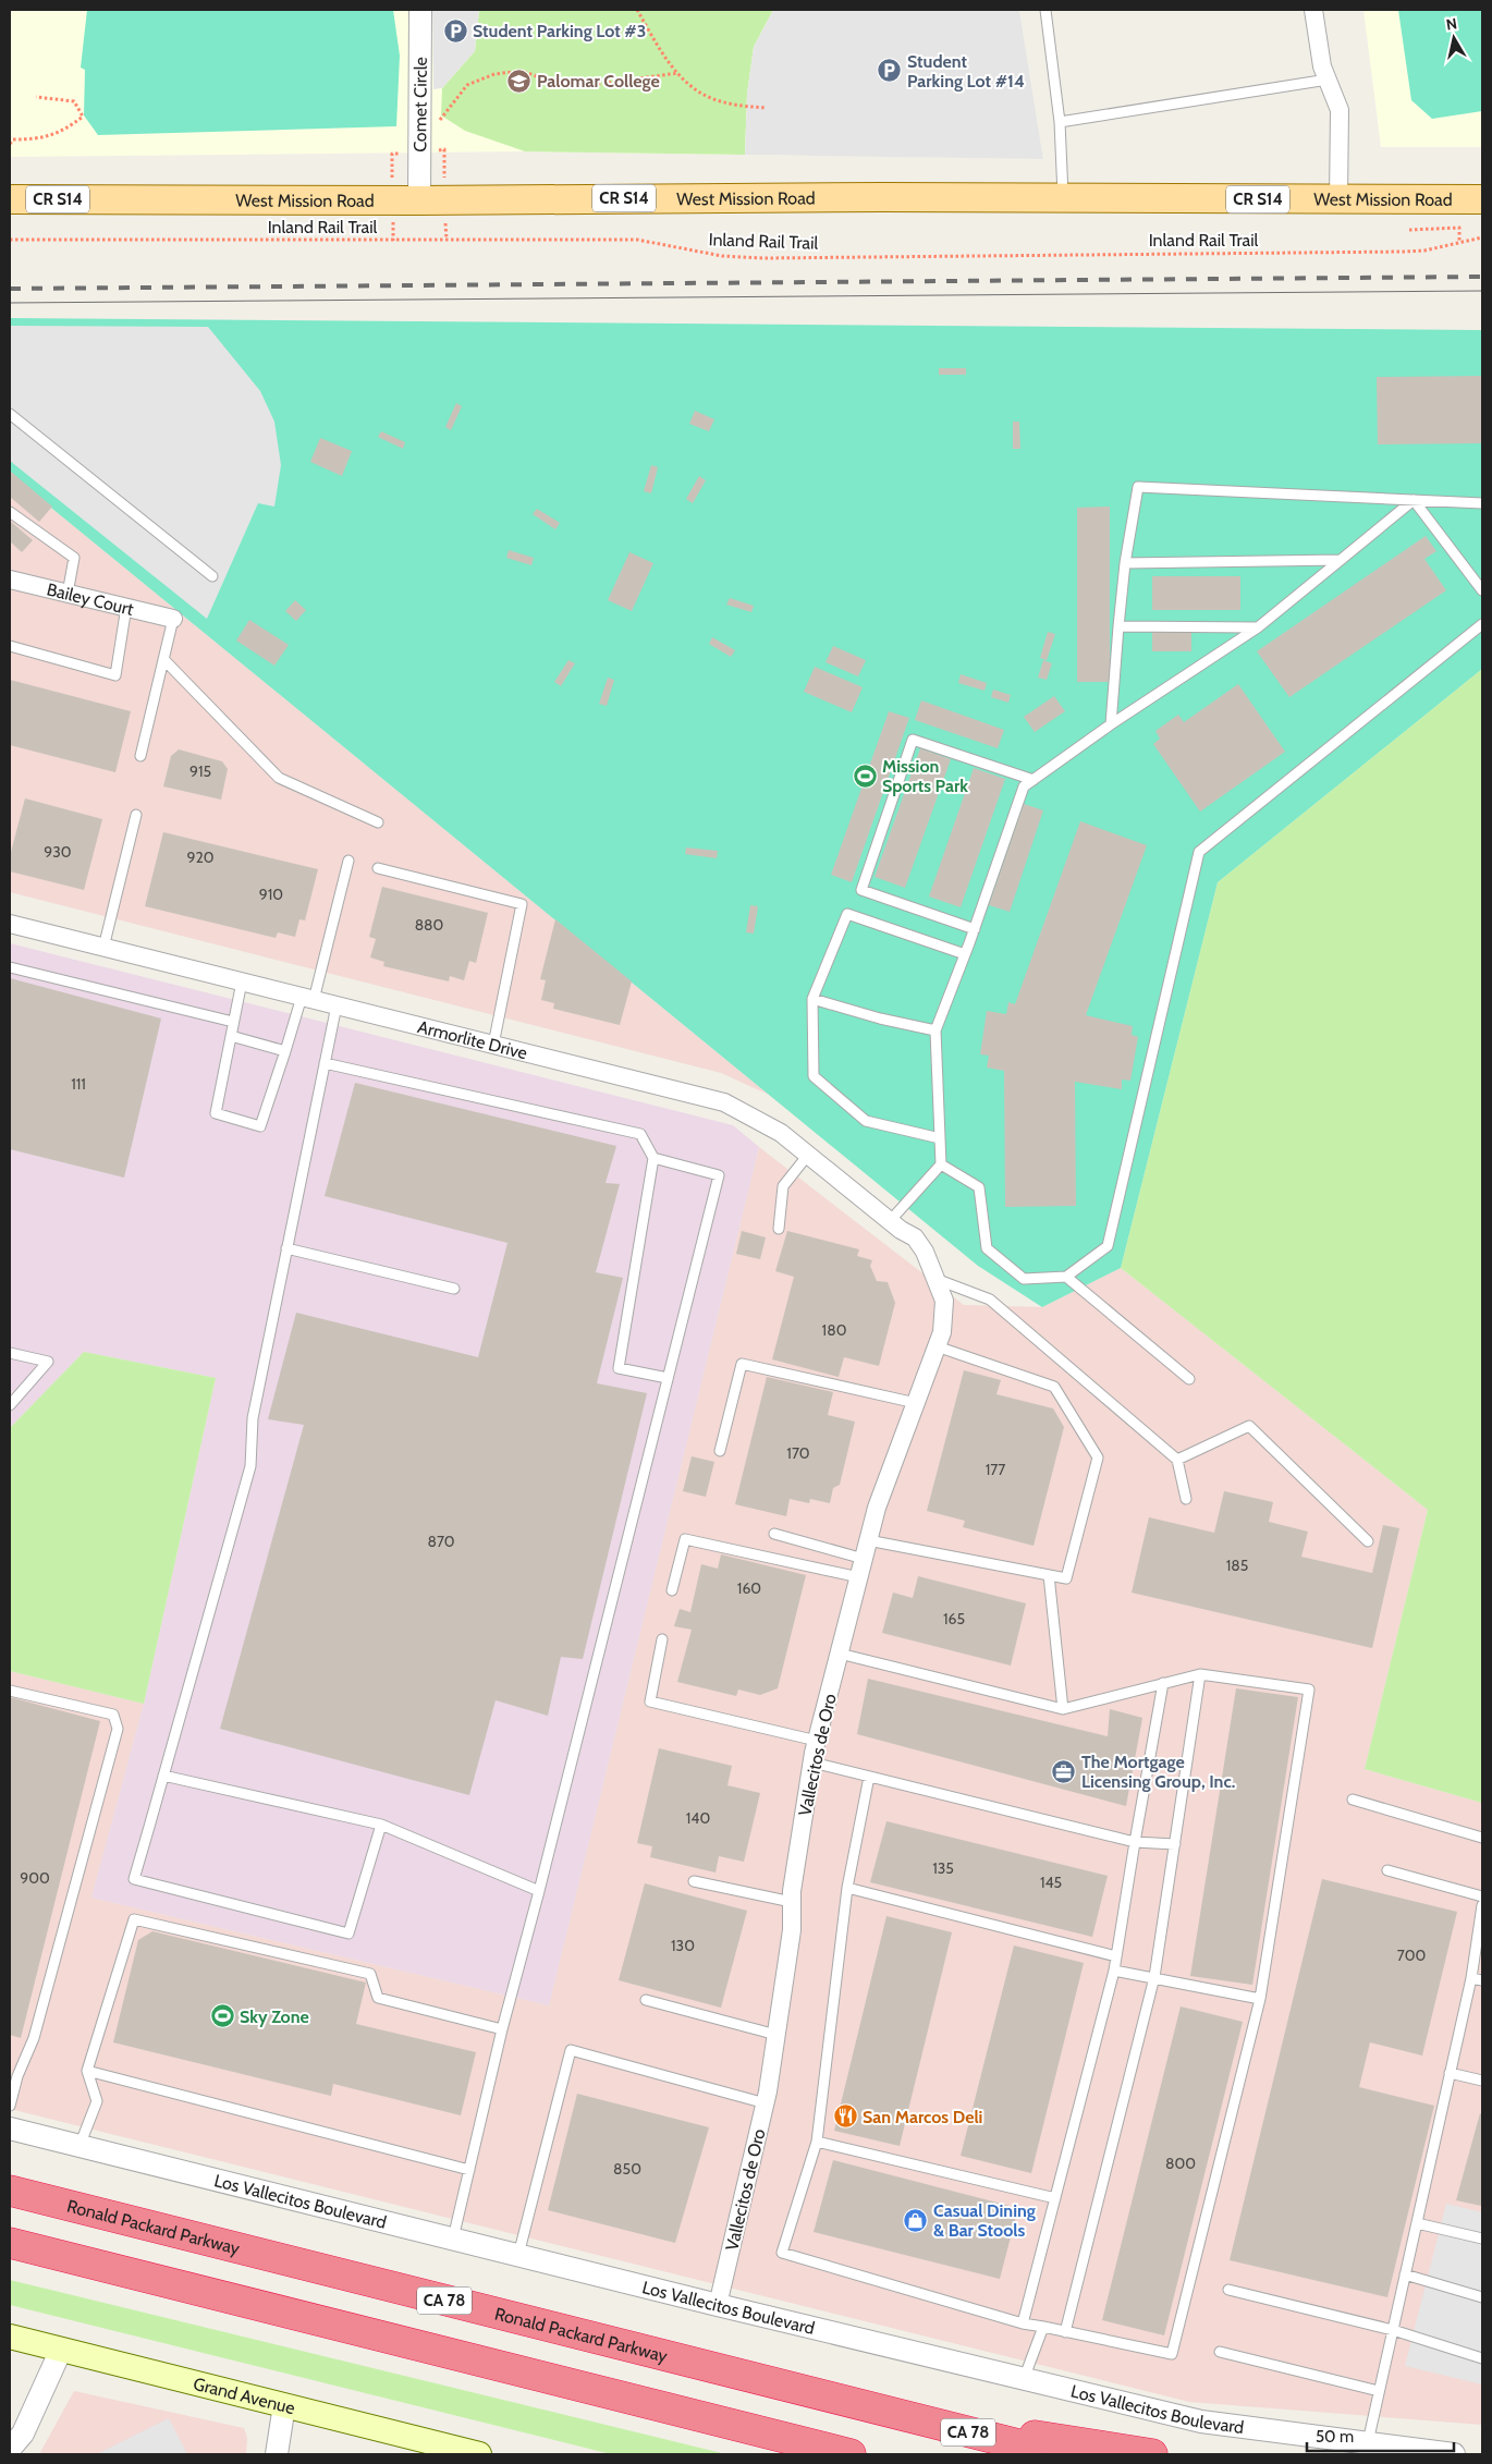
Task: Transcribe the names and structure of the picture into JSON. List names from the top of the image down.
{
  "streets": {
    "highway": ["Ronald Packard Parkway", "CA 78"],
    "main road": ["West Mission Road", "CR S14", "Grand Avenue"],
    "street": [
      "Comet Circle",
      "Bailey Court",
      "Armorlite Drive",
      "Vallecitos de Oro",
      "Los Vallecitos Boulevard"
    ],
    "path": ["Inland Rail Trail"]
  },
  "crossings": [
    ["Comet Circle", "West Mission Road"],
    ["Armorlite Drive", "Vallecitos de Oro"],
    ["Vallecitos de Oro", "Los Vallecitos Boulevard"]
  ],
  "places": {
    "parking": ["Student Parking Lot #3", "Student Parking Lot #14"],
    "school or university": ["Palomar College"],
    "sports": ["Mission Sports Park", "Sky Zone"],
    "office": ["The Mortgage Licensing Group, Inc."],
    "restaurant": ["San Marcos Deli"],
    "shop": ["Casual Dining & Bar Stools"]
  },
  "house_numbers": [
    "915",
    "930",
    "920",
    "910",
    "880",
    "111",
    "180",
    "170",
    "177",
    "870",
    "185",
    "160",
    "165",
    "140",
    "135",
    "900",
    "145",
    "130",
    "700",
    "800",
    "850"
  ],
  "scale_bar": "50 m",
  "north": "top"
}
